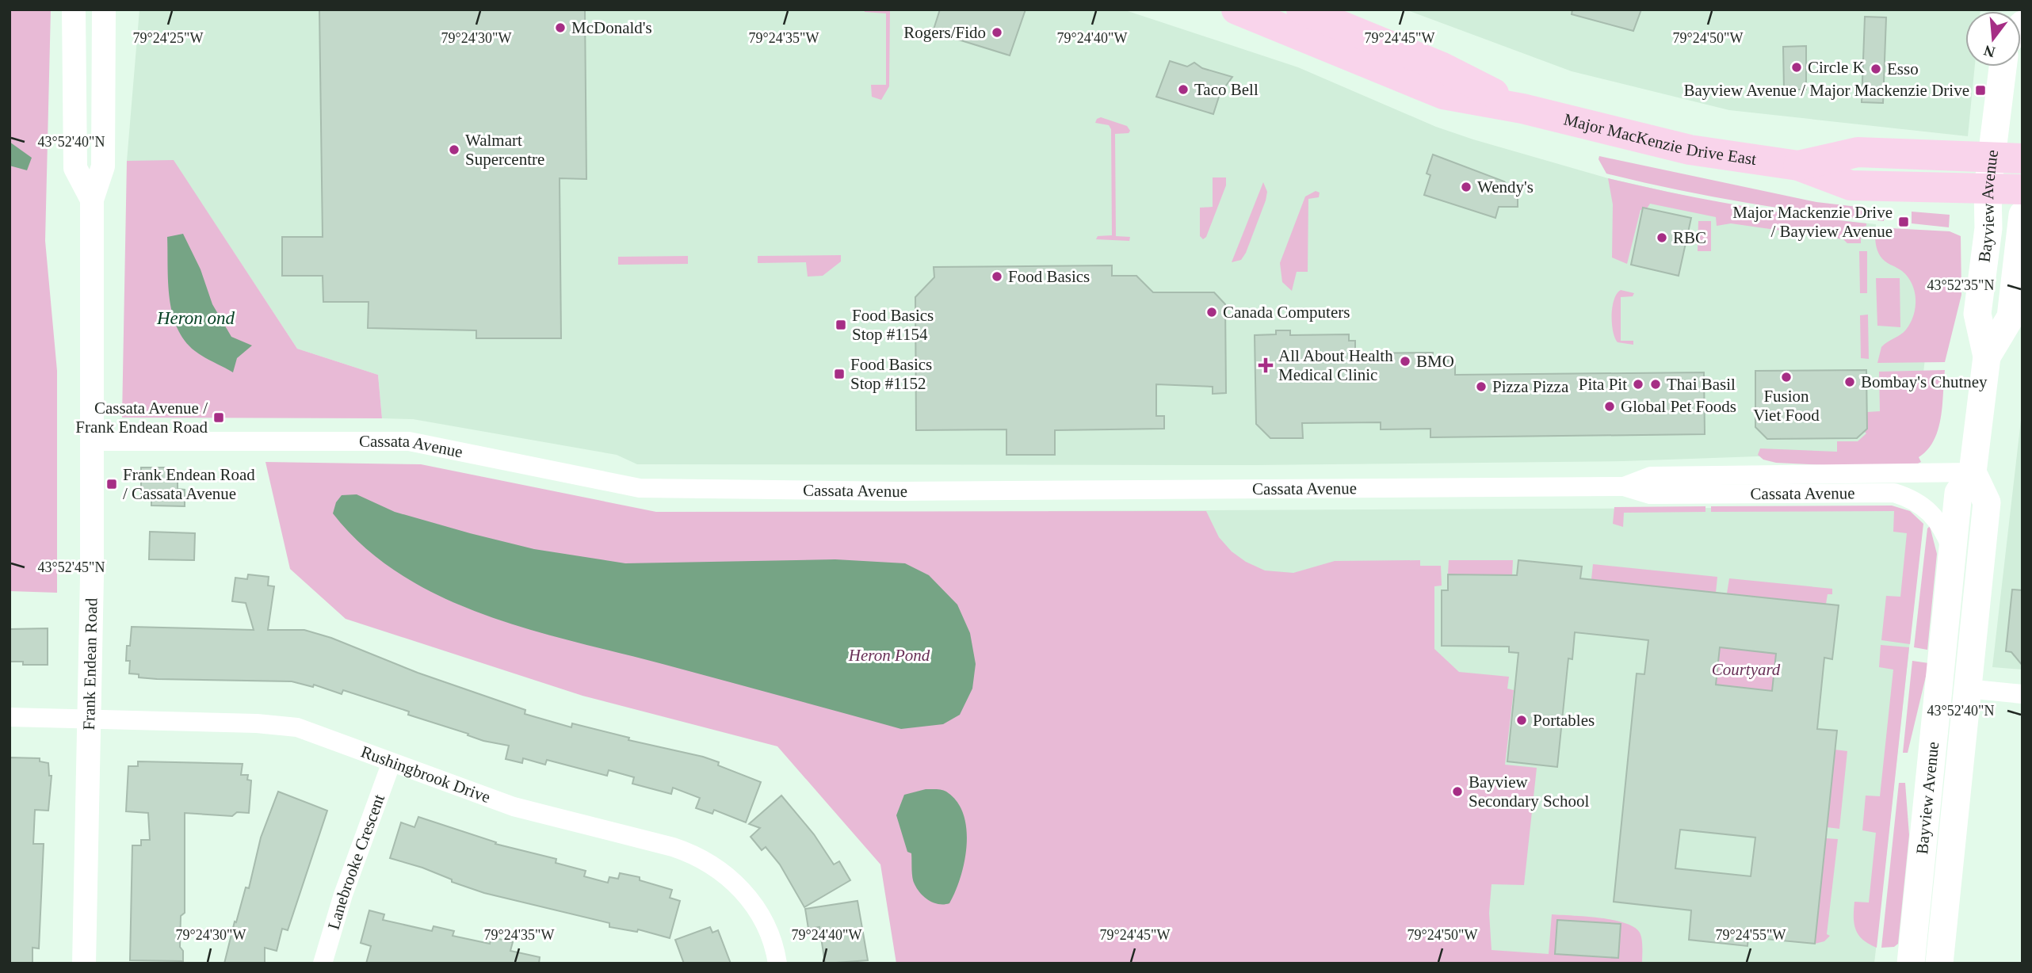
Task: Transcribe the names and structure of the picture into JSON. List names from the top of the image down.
{
  "streets": {
    "main road": ["Major MacKenzie Drive East", "Bayview Avenue"],
    "street": [
      "Cassata Avenue",
      "Frank Endean Road",
      "Rushingbrook Drive",
      "Lanebrooke Crescent"
    ]
  },
  "crossings": [
    ["Major MacKenzie Drive East", "Bayview Avenue"],
    ["Bayview Avenue", "Cassata Avenue"],
    ["Cassata Avenue", "Frank Endean Road"],
    ["Frank Endean Road", "Rushingbrook Drive"],
    ["Rushingbrook Drive", "Lanebrooke Crescent"]
  ],
  "water": ["Heron ond"],
  "parks": ["Heron Pond", "Courtyard"],
  "places": {
    "other": [
      "McDonald's",
      "Rogers/Fido",
      "Circle K",
      "Esso",
      "Taco Bell",
      "Walmart Supercentre",
      "Wendy's",
      "RBC",
      "Food Basics",
      "Canada Computers",
      "BMO",
      "Fusion Viet Food",
      "Bombay's Chutney",
      "Pita Pit",
      "Thai Basil",
      "Pizza Pizza",
      "Global Pet Foods",
      "Portables",
      "Bayview Secondary School"
    ],
    "transit": [
      "Bayview Avenue / Major Mackenzie Drive",
      "Major Mackenzie Drive / Bayview Avenue",
      "Food Basics Stop #1154",
      "Food Basics Stop #1152",
      "Cassata Avenue / Frank Endean Road",
      "Frank Endean Road / Cassata Avenue"
    ],
    "health": ["All About Health Medical Clinic"]
  },
  "north": "bottom",
  "coordinates": [
    "79°24'25\"W",
    "79°24'30\"W",
    "79°24'35\"W",
    "79°24'40\"W",
    "79°24'45\"W",
    "79°24'50\"W",
    "43°52'40\"N",
    "43°52'35\"N",
    "43°52'45\"N",
    "79°24'55\"W"
  ]
}
